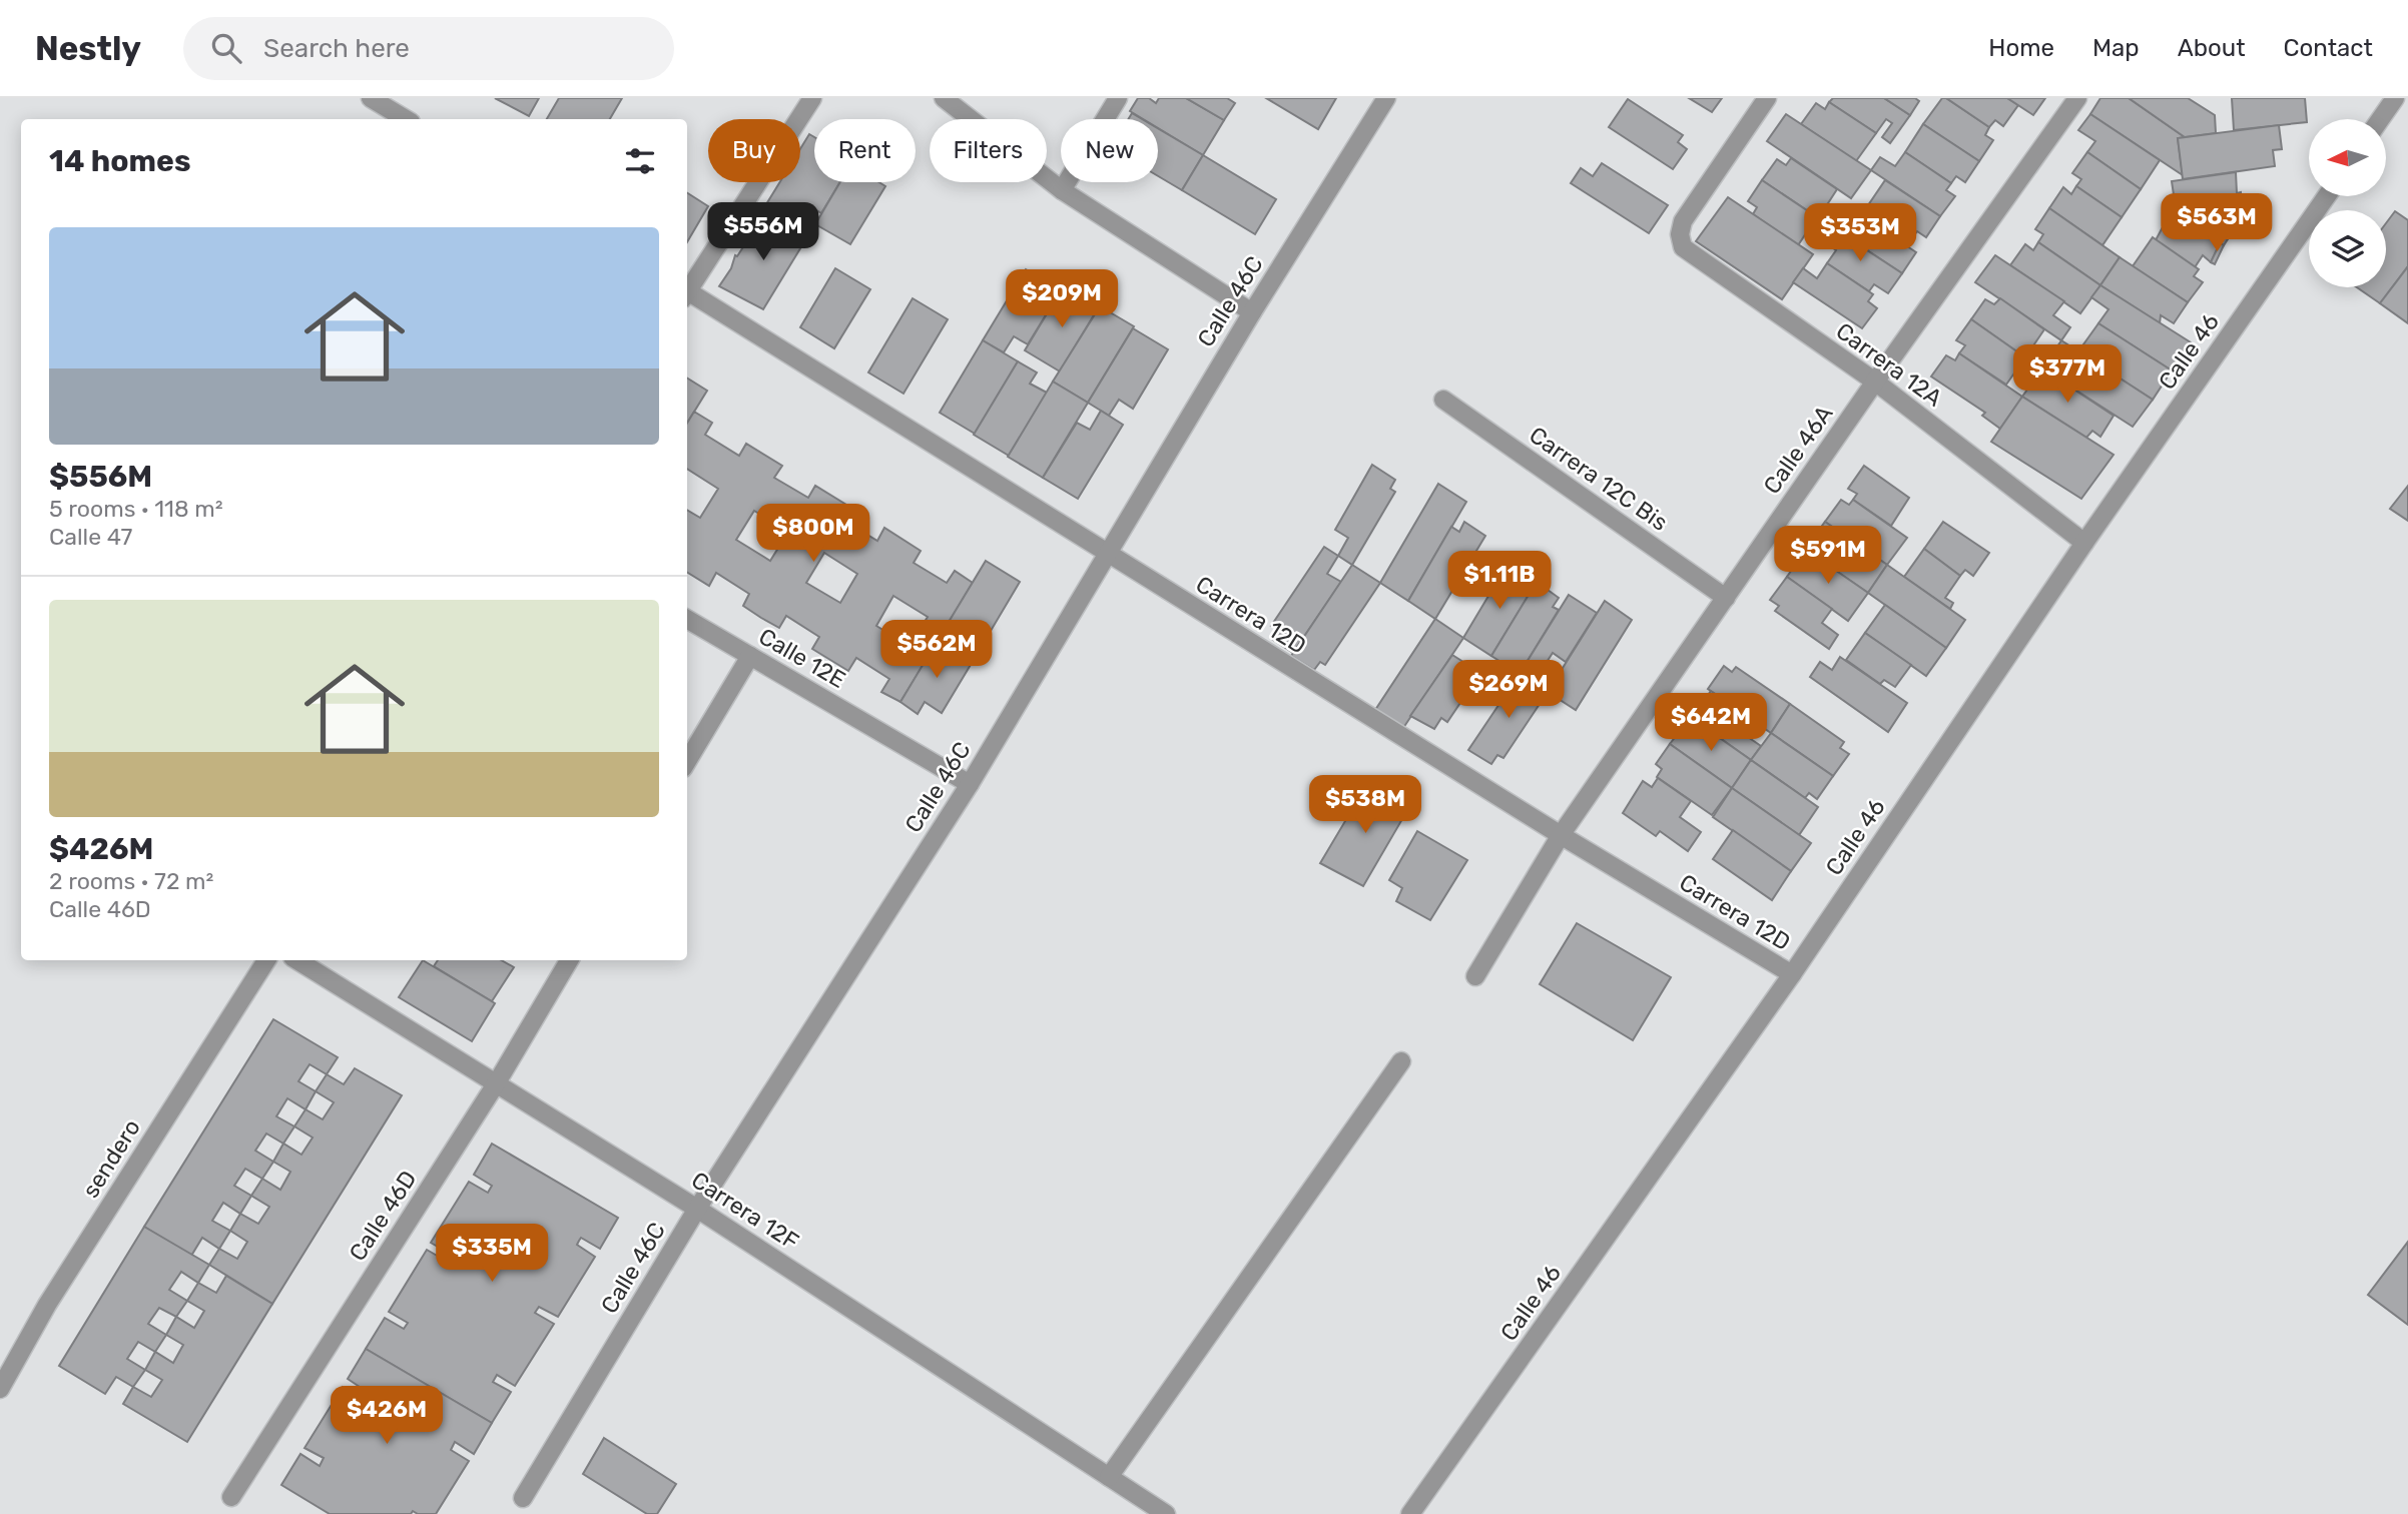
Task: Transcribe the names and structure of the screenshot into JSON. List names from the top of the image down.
{
  "streets": {
    "street": [
      "Calle 46C",
      "Calle 46",
      "Carrera 12A",
      "Calle 46A",
      "Carrera 12C Bis",
      "Carrera 12D",
      "Calle 12E",
      "sendero",
      "Carrera 12F",
      "Calle 46D"
    ]
  },
  "crossings": [
    ["Calle 46C", "Carrera 12D"],
    ["Calle 46C", "Calle 12E"],
    ["Calle 46C", "Carrera 12F"],
    ["Calle 46", "Carrera 12A"],
    ["Calle 46", "Carrera 12D"],
    ["Carrera 12A", "Calle 46A"],
    ["Calle 46A", "Carrera 12C Bis"],
    ["Calle 46A", "Carrera 12D"],
    ["Carrera 12F", "Calle 46D"]
  ],
  "north": "left",
  "page": {
    "header": "Nestly",
    "search": "Search here",
    "nav": [
      "Home",
      "Map",
      "About",
      "Contact"
    ],
    "chip": [
      "Buy",
      "Rent",
      "Filters",
      "New"
    ],
    "heading": "14 homes",
    "price": [
      "$563M",
      "$556M",
      "$353M",
      "$209M",
      "$377M",
      "$800M",
      "$591M",
      "$1.11B",
      "$562M",
      "$269M",
      "$642M",
      "$538M",
      "$335M",
      "$426M"
    ],
    "list": [
      {
        "name": "$556M",
        "note": "5 rooms · 118 m² · Calle 47"
      },
      {
        "name": "$426M",
        "note": "2 rooms · 72 m² · Calle 46D"
      }
    ]
  }
}
